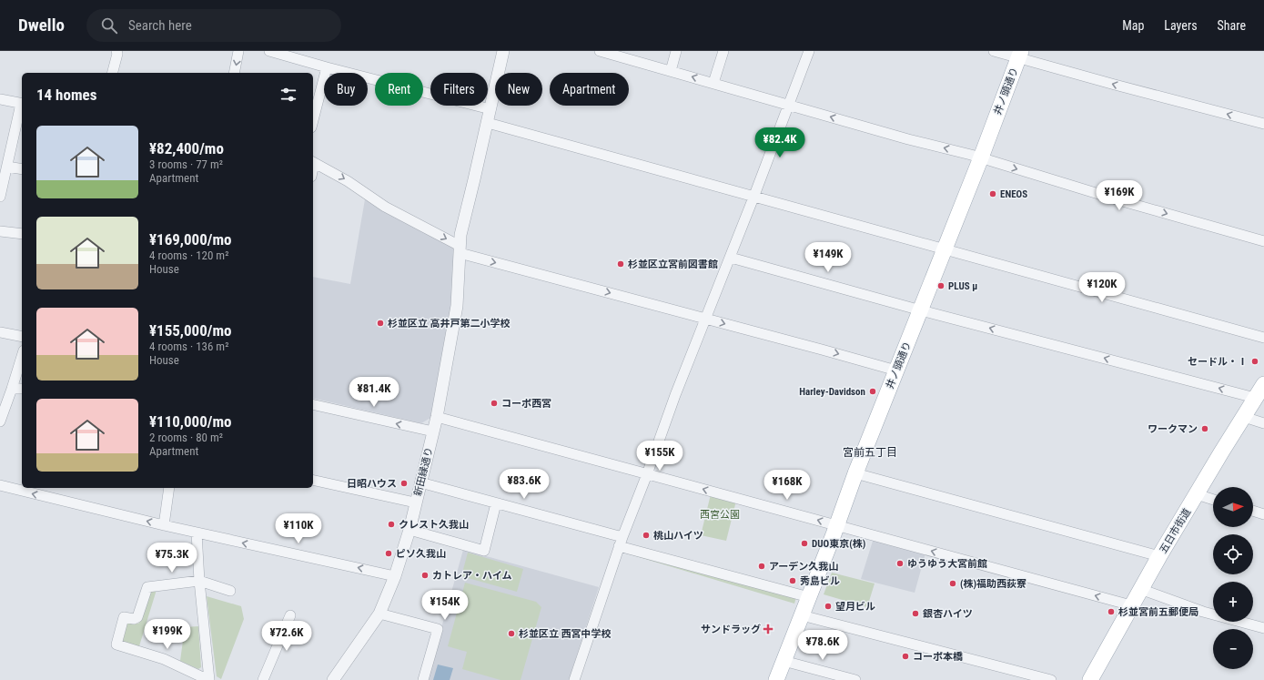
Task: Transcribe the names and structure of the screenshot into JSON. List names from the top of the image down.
{
  "streets": {
    "main road": ["井ノ頭通り", "五日市街道"],
    "street": ["新田縁通り"]
  },
  "districts": ["宮前五丁目"],
  "parks": ["西宮公園"],
  "places": {
    "other": [
      "ENEOS",
      "杉並区立宮前図書館",
      "PLUS μ",
      "杉並区立 高井戸第二小学校",
      "セードル・Ⅰ",
      "Harley-Davidson",
      "コーポ西宮",
      "ワークマン",
      "日昭ハウス",
      "クレスト久我山",
      "桃山ハイツ",
      "DUO東京(株)",
      "ピソ久我山",
      "ゆうゆう大宮前館",
      "アーデン久我山",
      "カトレア・ハイム",
      "秀島ビル",
      "(株)福助西荻寮",
      "望月ビル",
      "杉並宮前五郵便局",
      "銀杏ハイツ",
      "杉並区立 西宮中学校",
      "コーポ本橋"
    ],
    "health": ["サンドラッグ"]
  },
  "north": "right",
  "page": {
    "header": "Dwello",
    "search": "Search here",
    "nav": ["Map", "Layers", "Share"],
    "chip": [
      "Buy",
      "Rent",
      "Filters",
      "New",
      "Apartment"
    ],
    "heading": "14 homes",
    "list": [
      {
        "name": "¥82,400/mo",
        "note": "3 rooms · 77 m² · Apartment"
      },
      {
        "name": "¥169,000/mo",
        "note": "4 rooms · 120 m² · House"
      },
      {
        "name": "¥155,000/mo",
        "note": "4 rooms · 136 m² · House"
      },
      {
        "name": "¥110,000/mo",
        "note": "2 rooms · 80 m² · Apartment"
      }
    ],
    "price": [
      "¥82.4K",
      "¥169K",
      "¥149K",
      "¥120K",
      "¥81.4K",
      "¥155K",
      "¥83.6K",
      "¥168K",
      "¥110K",
      "¥75.3K",
      "¥154K",
      "¥199K",
      "¥72.6K",
      "¥78.6K"
    ],
    "map_buttons": ["+", "−"]
  }
}
